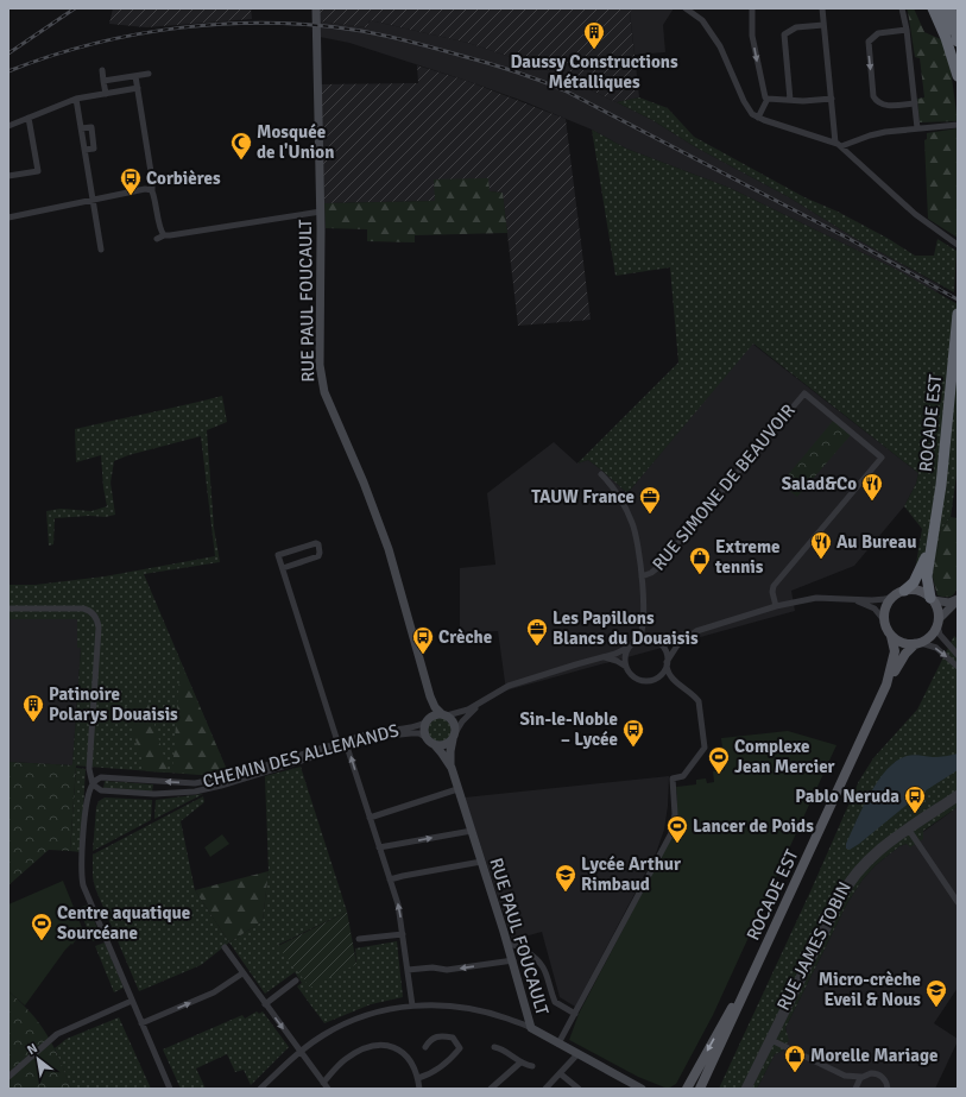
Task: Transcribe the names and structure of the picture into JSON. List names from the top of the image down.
{
  "streets": {
    "highway": ["ROCADE EST"],
    "street": [
      "RUE PAUL FOUCAULT",
      "RUE SIMONE DE BEAUVOIR",
      "CHEMIN DES ALLEMANDS",
      "RUE JAMES TOBIN"
    ]
  },
  "crossings": [
    ["RUE PAUL FOUCAULT", "CHEMIN DES ALLEMANDS"]
  ],
  "places": {
    "building": ["Daussy Constructions Métalliques", "Patinoire Polarys Douaisis"],
    "mosque": ["Mosquée de l'Union"],
    "bus stop": [
      "Corbières",
      "Crèche",
      "Sin-le-Noble – Lycée",
      "Pablo Neruda"
    ],
    "restaurant": ["Salad&Co", "Au Bureau"],
    "office": ["TAUW France", "Les Papillons Blancs du Douaisis"],
    "shop": ["Extreme tennis", "Morelle Mariage"],
    "sports": ["Complexe Jean Mercier", "Lancer de Poids", "Centre aquatique Sourcéane"],
    "school or university": ["Lycée Arthur Rimbaud", "Micro-crèche Eveil & Nous"]
  },
  "north": "top left"
}
